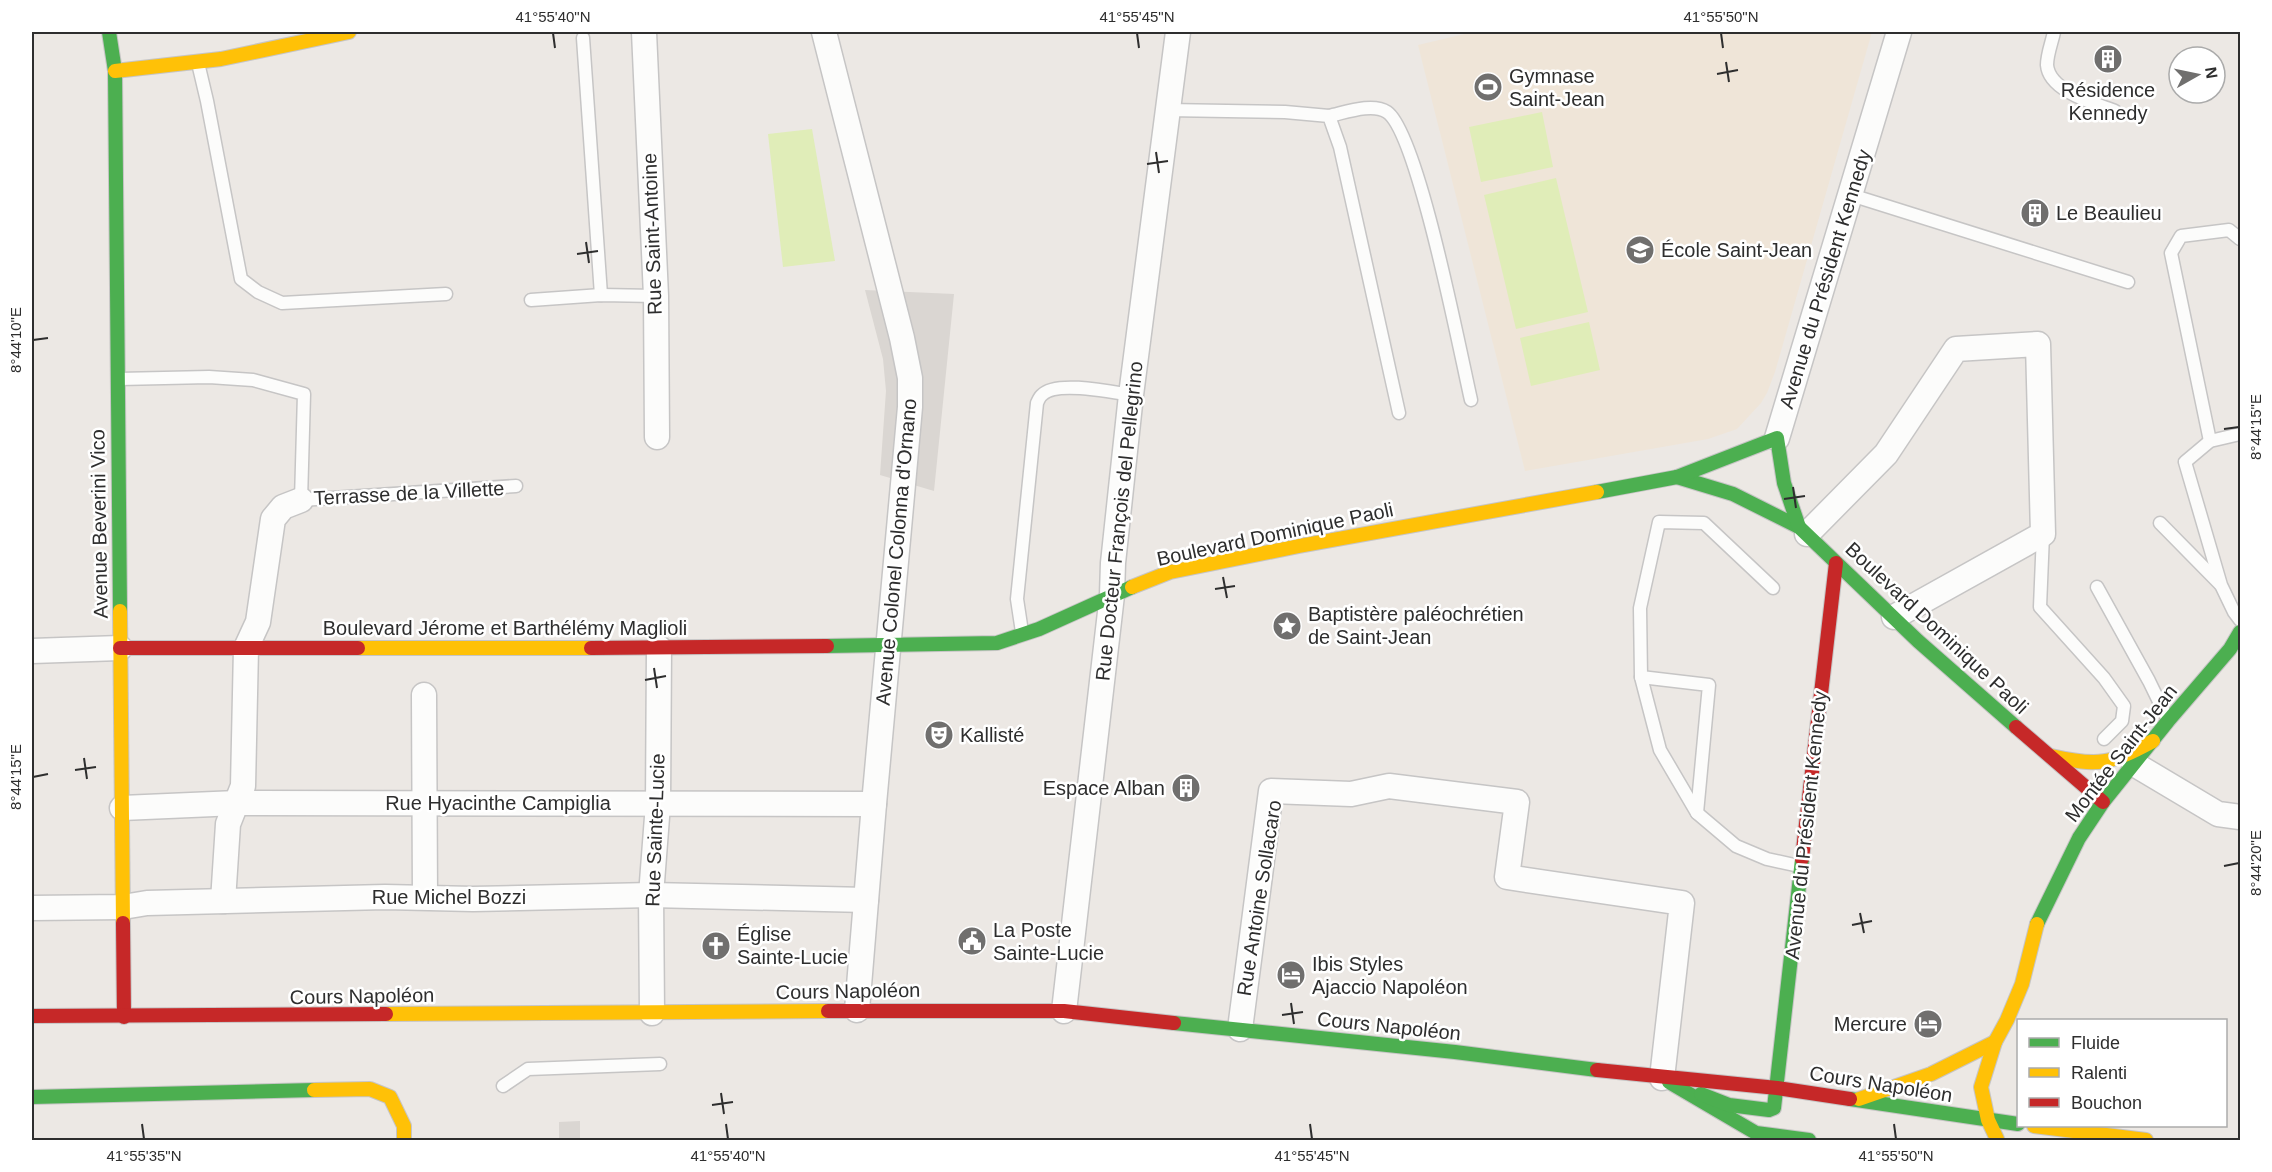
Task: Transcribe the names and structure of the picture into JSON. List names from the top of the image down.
{
  "streets": {
    "main road": [
      "Avenue du Président Kennedy",
      "Avenue Beverini Vico",
      "Boulevard Dominique Paoli",
      "Boulevard Jérome et Barthélémy Maglioli",
      "Montée Saint-Jean",
      "Cours Napoléon"
    ],
    "street": [
      "Rue Saint-Antoine",
      "Rue Docteur François del Pellegrino",
      "Avenue Colonel Colonna d'Ornano",
      "Rue Hyacinthe Campiglia",
      "Rue Sainte-Lucie",
      "Rue Michel Bozzi",
      "Rue Antoine Sollacaro"
    ],
    "lane": ["Terrasse de la Villette"]
  },
  "crossings": [
    ["Avenue du Président Kennedy", "Boulevard Dominique Paoli"],
    ["Avenue du Président Kennedy", "Cours Napoléon"],
    ["Rue Docteur François del Pellegrino", "Boulevard Dominique Paoli"],
    ["Rue Docteur François del Pellegrino", "Cours Napoléon"],
    ["Avenue Beverini Vico", "Boulevard Jérome et Barthélémy Maglioli"],
    ["Avenue Beverini Vico", "Rue Hyacinthe Campiglia"],
    ["Avenue Beverini Vico", "Rue Michel Bozzi"],
    ["Avenue Beverini Vico", "Cours Napoléon"],
    ["Boulevard Dominique Paoli", "Avenue Colonel Colonna d'Ornano"],
    ["Boulevard Dominique Paoli", "Boulevard Jérome et Barthélémy Maglioli"],
    ["Boulevard Dominique Paoli", "Montée Saint-Jean"],
    ["Avenue Colonel Colonna d'Ornano", "Boulevard Jérome et Barthélémy Maglioli"],
    ["Avenue Colonel Colonna d'Ornano", "Rue Hyacinthe Campiglia"],
    ["Avenue Colonel Colonna d'Ornano", "Rue Michel Bozzi"],
    ["Avenue Colonel Colonna d'Ornano", "Cours Napoléon"],
    ["Boulevard Jérome et Barthélémy Maglioli", "Rue Sainte-Lucie"],
    ["Montée Saint-Jean", "Cours Napoléon"],
    ["Rue Hyacinthe Campiglia", "Rue Sainte-Lucie"],
    ["Rue Sainte-Lucie", "Rue Michel Bozzi"],
    ["Rue Sainte-Lucie", "Cours Napoléon"],
    ["Rue Antoine Sollacaro", "Cours Napoléon"]
  ],
  "places": {
    "building": ["Résidence Kennedy", "Le Beaulieu", "Espace Alban"],
    "sports": ["Gymnase Saint-Jean"],
    "school or university": ["École Saint-Jean"],
    "place": ["Baptistère paléochrétien de Saint-Jean"],
    "theatre": ["Kallisté"],
    "public building": ["La Poste Sainte-Lucie"],
    "church": ["Église Sainte-Lucie"],
    "hotel": ["Ibis Styles Ajaccio Napoléon", "Mercure"]
  },
  "legend": ["Fluide", "Ralenti", "Bouchon"],
  "north": "right",
  "coordinates": [
    "41°55'40\"N",
    "41°55'45\"N",
    "41°55'50\"N",
    "8°44'10\"E",
    "8°44'15\"E",
    "8°44'20\"E",
    "41°55'35\"N"
  ]
}
